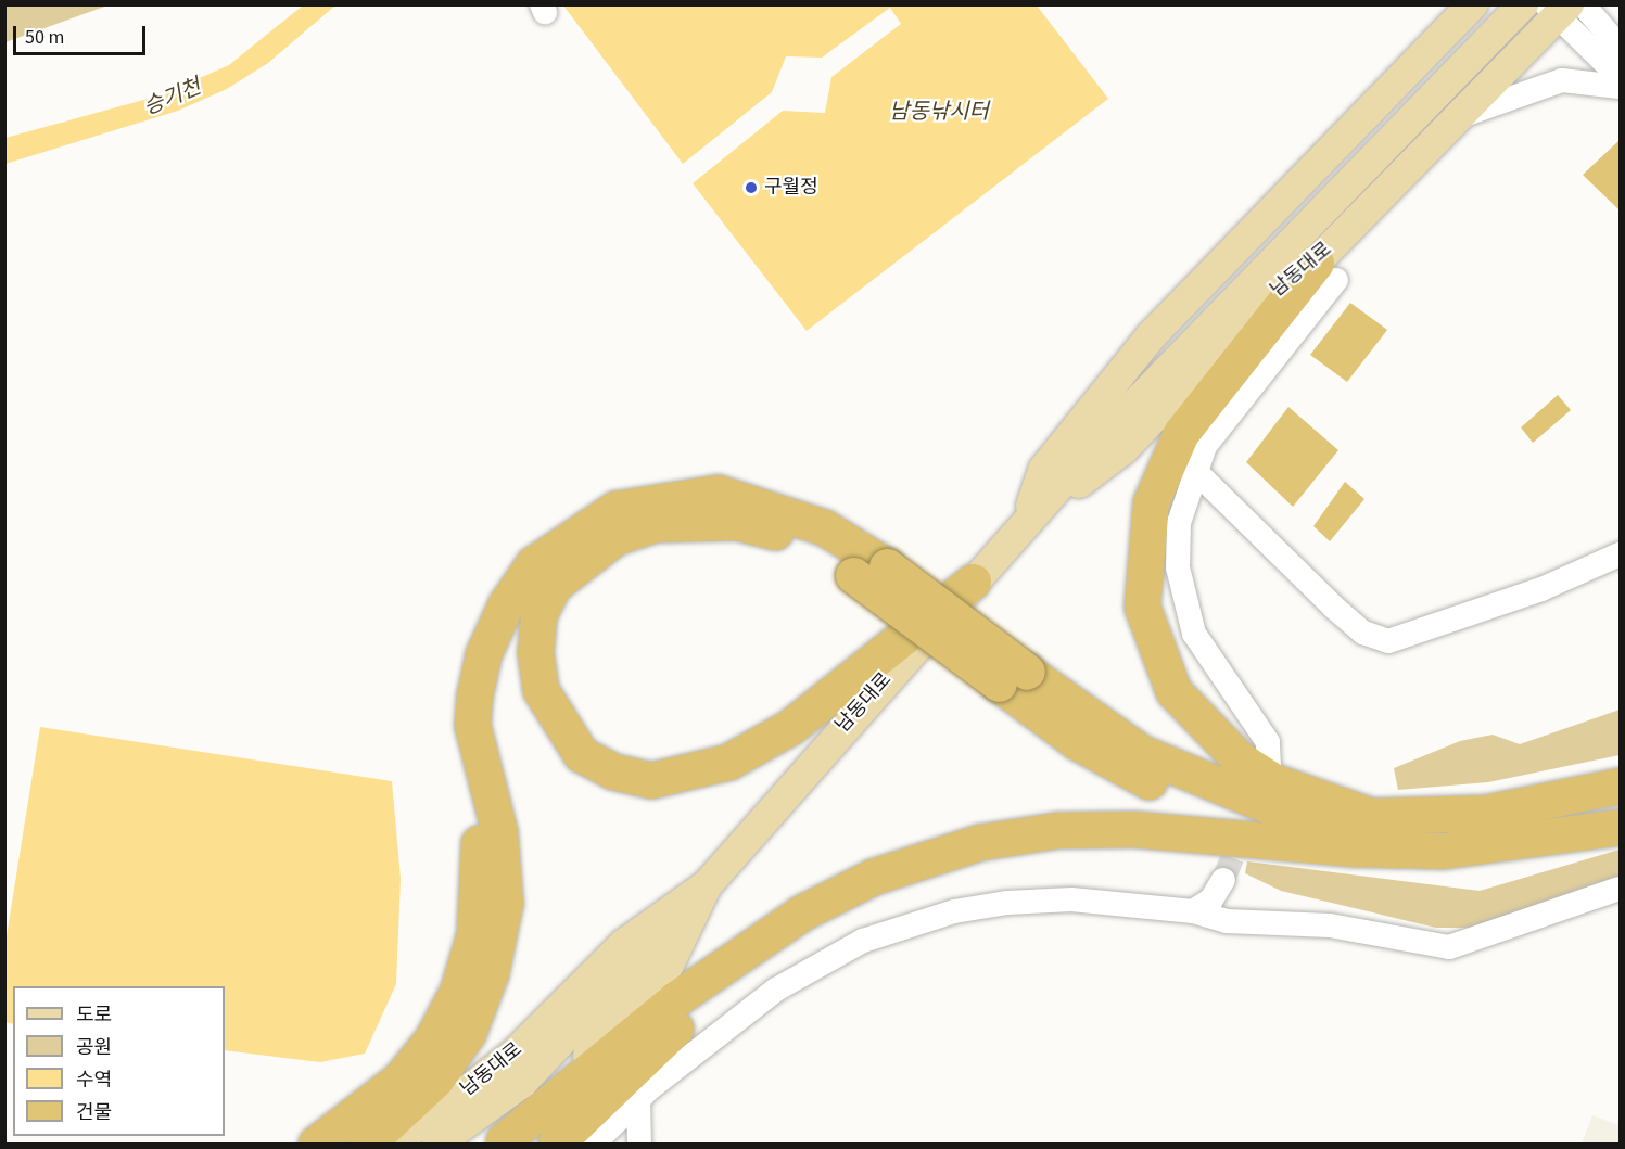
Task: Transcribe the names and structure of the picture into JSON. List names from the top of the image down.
{
  "streets": {
    "main road": ["남동대로"]
  },
  "water": ["승기천", "남동낚시터"],
  "places": ["구월정"],
  "legend": [
    "도로",
    "공원",
    "수역",
    "건물"
  ],
  "scale_bar": "50 m"
}
